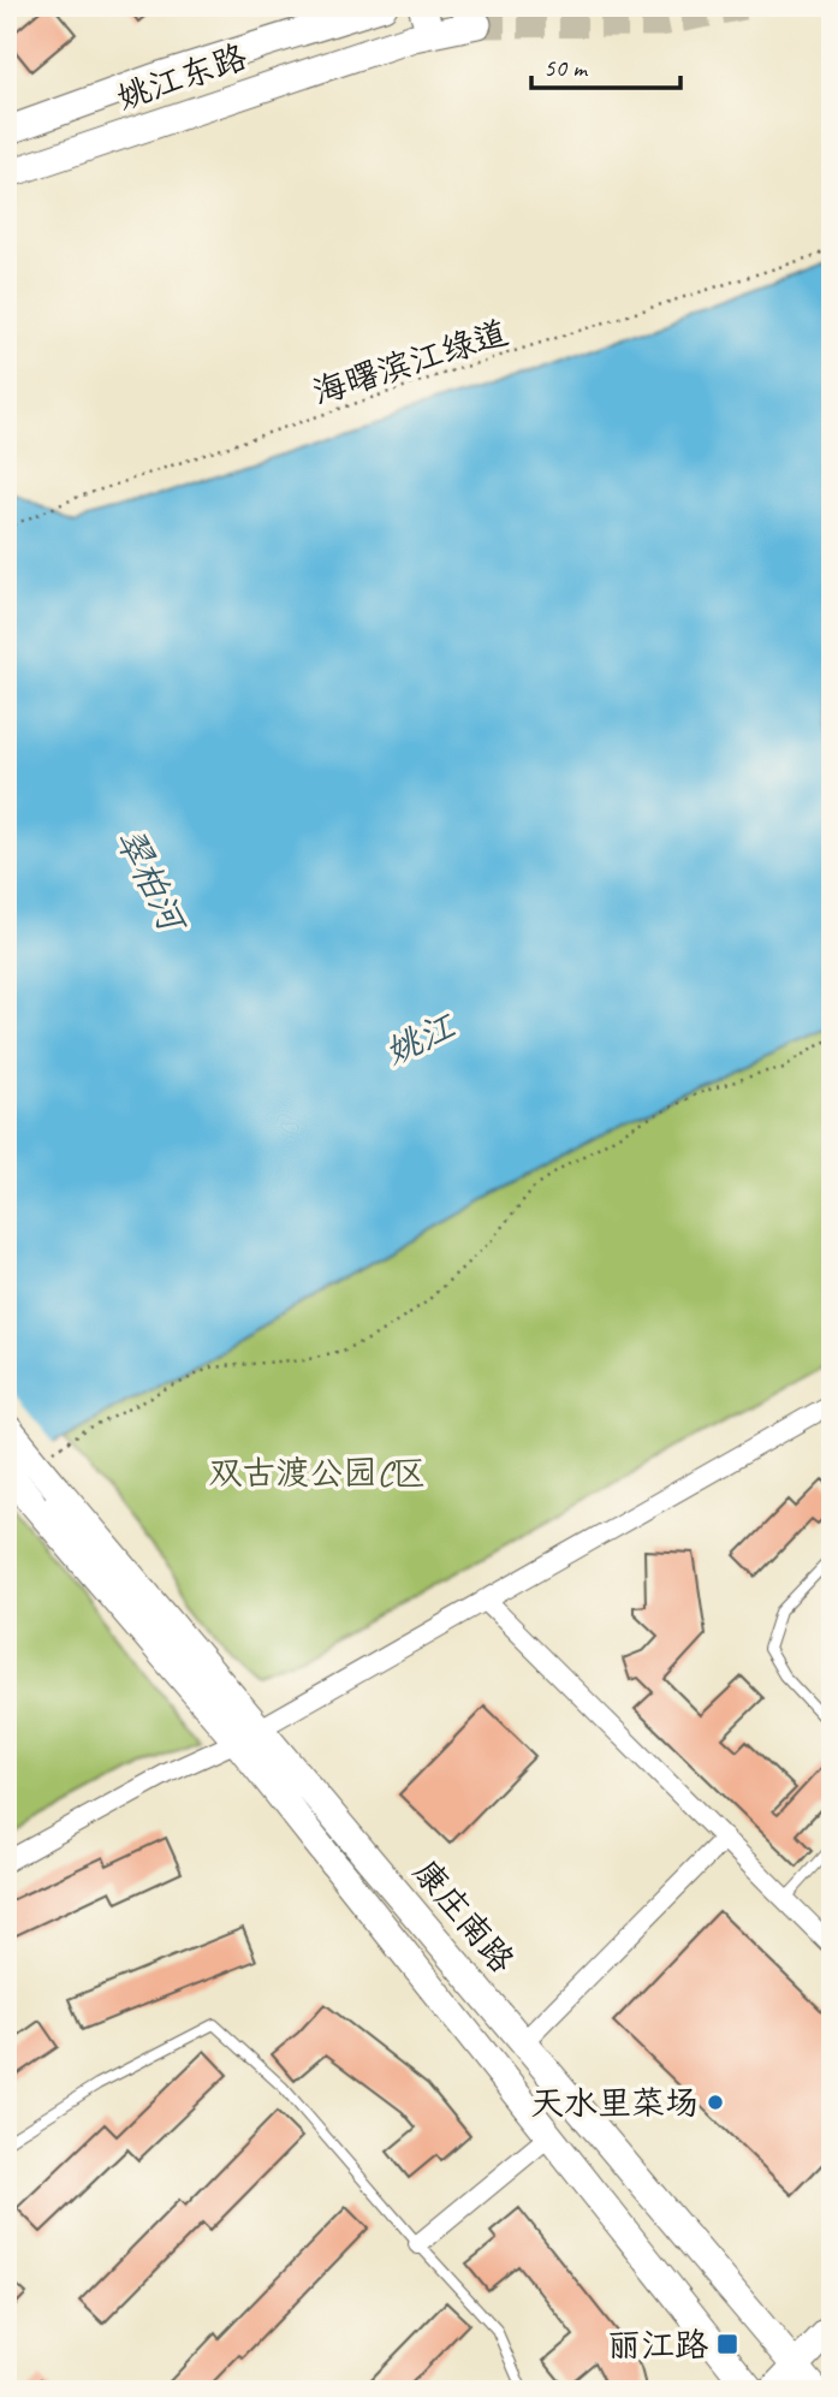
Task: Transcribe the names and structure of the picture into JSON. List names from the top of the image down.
{
  "streets": {
    "main road": ["姚江东路", "康庄南路"],
    "path": ["海曙滨江绿道"]
  },
  "water": ["翠柏河", "姚江"],
  "parks": ["双古渡公园C区"],
  "places": {
    "other": ["天水里菜场"],
    "transit": ["丽江路"]
  },
  "scale_bar": "50 m"
}
